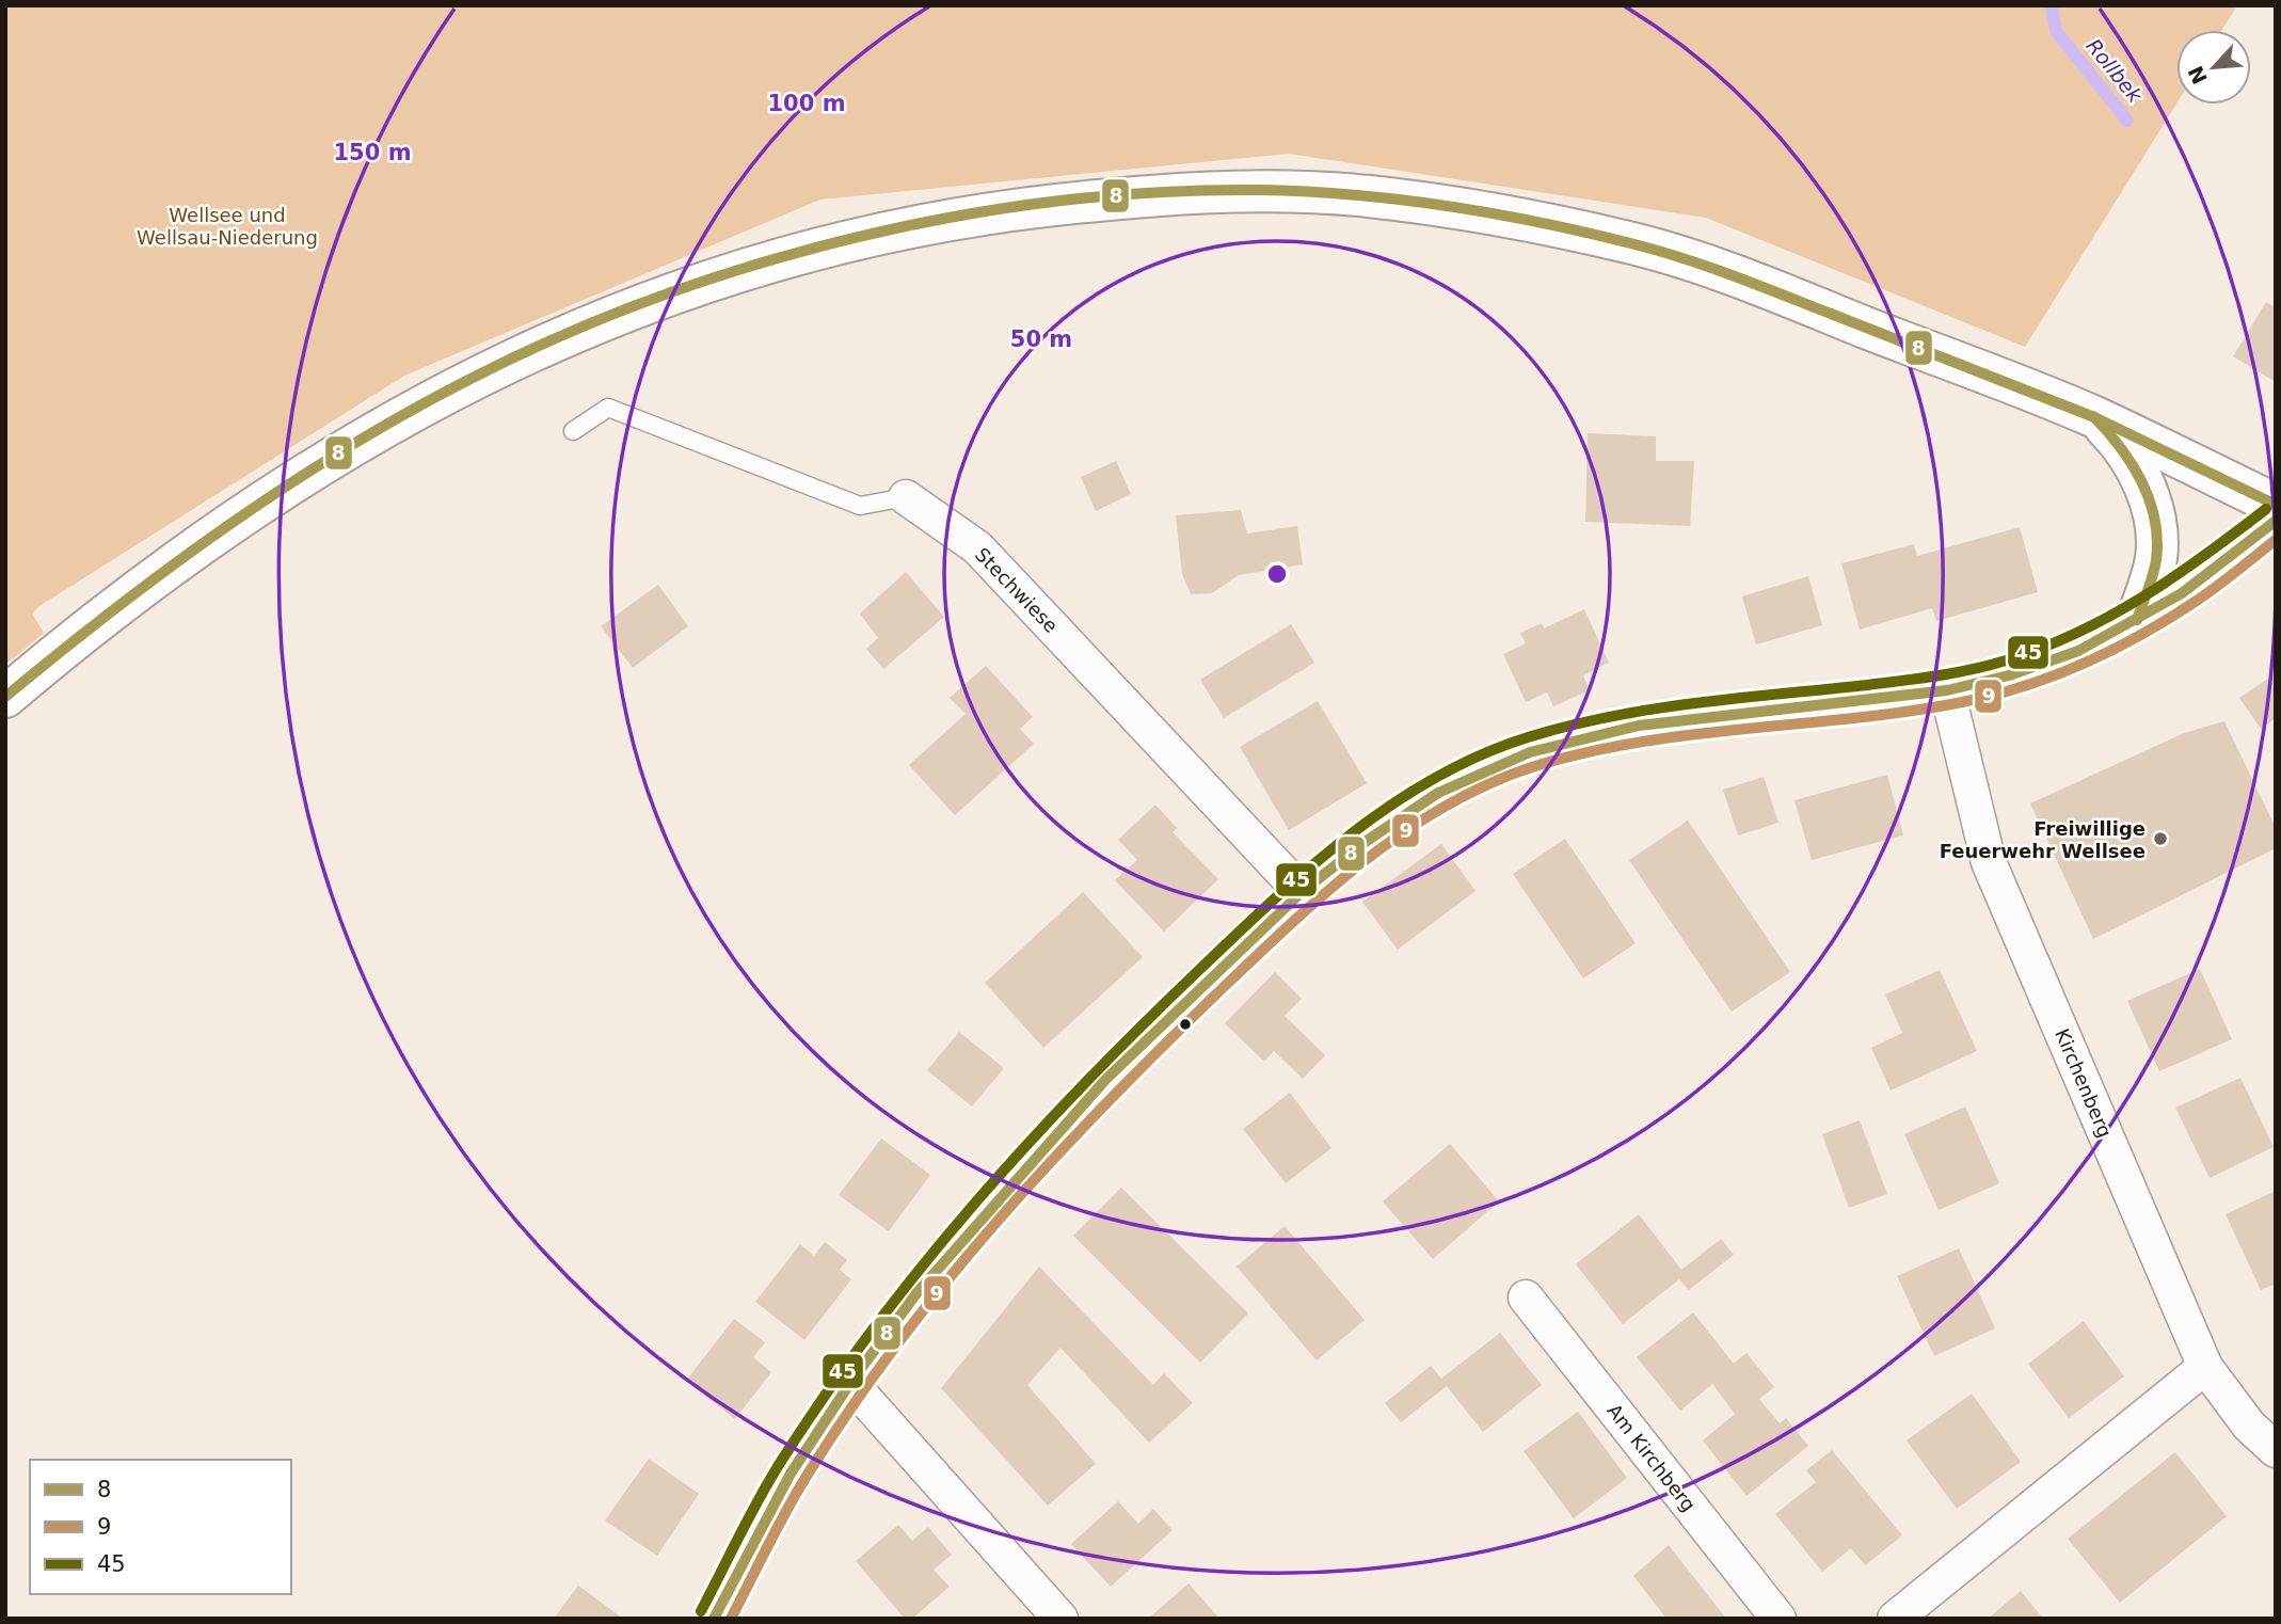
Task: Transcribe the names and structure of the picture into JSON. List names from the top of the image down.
{
  "streets": {
    "street": ["Stechwiese", "Kirchenberg", "Am Kirchberg"]
  },
  "water": ["Rollbek"],
  "parks": ["Wellsee und Wellsau-Niederung"],
  "places": ["Freiwillige Feuerwehr Wellsee"],
  "lines": ["transit line 8", "transit line 45", "transit line 9"],
  "legend": ["8", "9", "45"],
  "north": "bottom left",
  "rings": ["100 m", "150 m", "50 m"]
}
